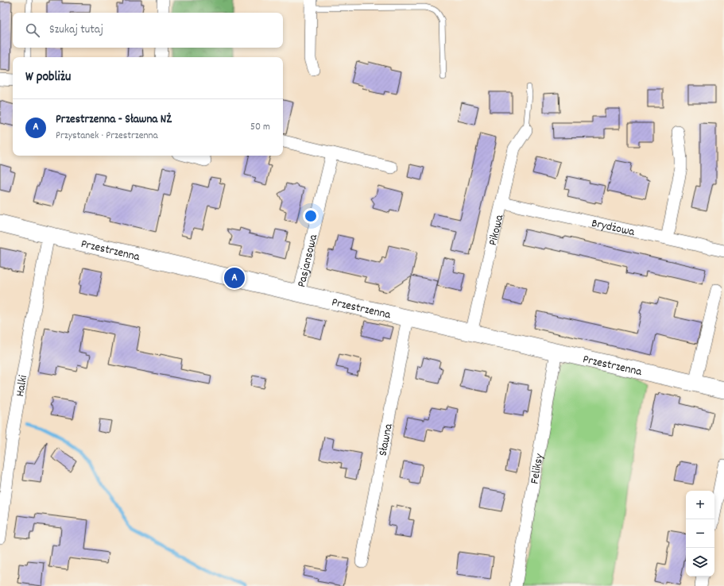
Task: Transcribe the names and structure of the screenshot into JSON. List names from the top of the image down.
{
  "streets": {
    "street": [
      "Brydżowa",
      "Pikowa",
      "Przestrzenna",
      "Pasjansowa",
      "Halki",
      "Sławna",
      "Feliksy"
    ]
  },
  "crossings": [
    ["Brydżowa", "Pikowa"],
    ["Pikowa", "Przestrzenna"],
    ["Przestrzenna", "Pasjansowa"],
    ["Przestrzenna", "Halki"],
    ["Przestrzenna", "Sławna"],
    ["Przestrzenna", "Feliksy"]
  ],
  "page": {
    "search": "Szukaj tutaj",
    "heading": "W pobliżu",
    "list": [
      {
        "mark": "A",
        "name": "Przestrzenna - Sławna NŻ",
        "note": "Przystanek · Przestrzenna",
        "value": "50 m"
      }
    ],
    "pins": "A",
    "map_buttons": ["+", "−"]
  }
}
